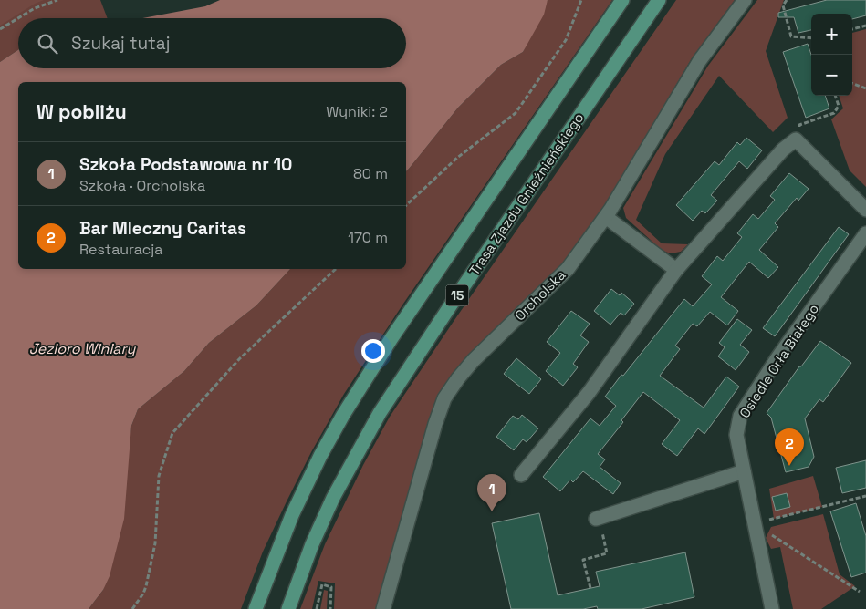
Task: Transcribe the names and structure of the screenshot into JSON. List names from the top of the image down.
{
  "streets": {
    "main road": ["Trasa Zjazdu Gnieźnieńskiego", "15"],
    "street": ["Orcholska", "Osiedle Orła Białego"]
  },
  "water": ["Jezioro Winiary"],
  "page": {
    "map_buttons": ["+", "−"],
    "search": "Szukaj tutaj",
    "heading": ["W pobliżu", "Wyniki: 2"],
    "list": [
      {
        "mark": "1",
        "name": "Szkoła Podstawowa nr 10",
        "note": "Szkoła · Orcholska",
        "value": "80 m"
      },
      {
        "mark": "2",
        "name": "Bar Mleczny Caritas",
        "note": "Restauracja",
        "value": "170 m"
      }
    ],
    "pins": ["2", "1"]
  }
}
